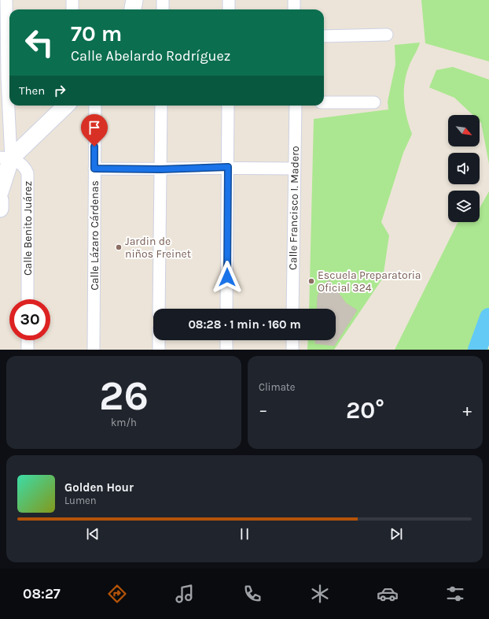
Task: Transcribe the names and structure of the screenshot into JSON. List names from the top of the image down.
{
  "streets": {
    "street": ["Calle Francisco I. Madero", "Calle Benito Juárez", "Calle Lázaro Cárdenas"]
  },
  "places": ["Jardin de niños Freinet", "Escuela Preparatoria Oficial 324"],
  "north": "bottom right",
  "page": {
    "turn": ["70 m", "Calle Abelardo Rodríguez"],
    "then": "Then",
    "limit": "30",
    "trip": "08:28 · 1 min · 160 m",
    "tile": [
      ["26", "km/h"],
      "Climate"
    ],
    "heat": ["−", "20°", "+"],
    "song": ["Golden Hour", "Lumen"],
    "tabs": "08:27"
  }
}
